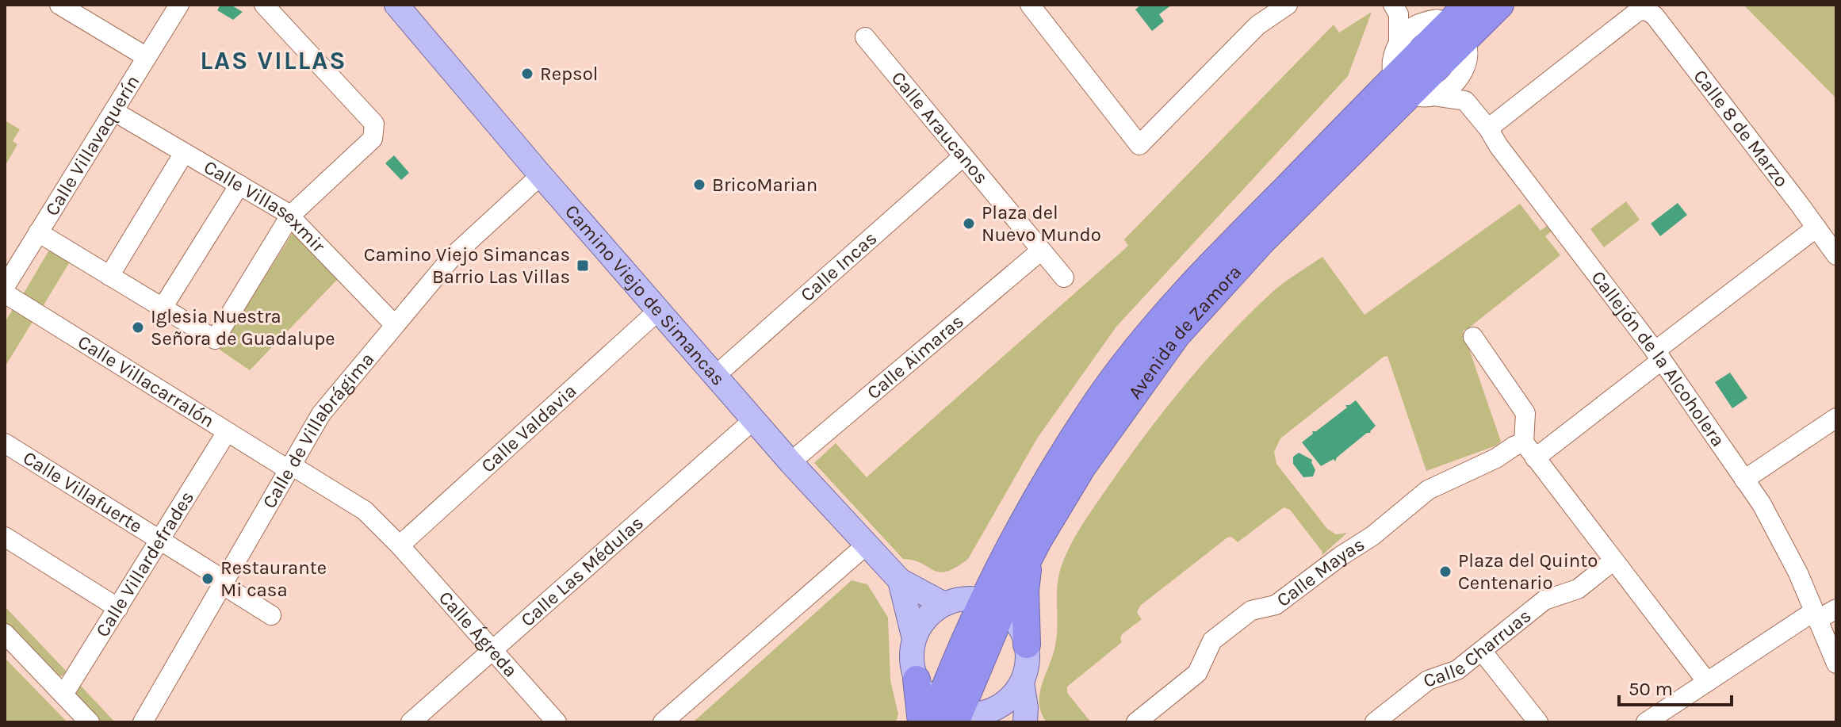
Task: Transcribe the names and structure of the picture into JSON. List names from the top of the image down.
{
  "streets": {
    "highway": ["Avenida de Zamora"],
    "main road": ["Camino Viejo de Simancas"],
    "street": [
      "Calle 8 de Marzo",
      "Calle Araucanos",
      "Calle Villavaquerín",
      "Calle Villasexmir",
      "Calle Incas",
      "Calle Aimaras",
      "Callejón de la Alcoholera",
      "Calle Villacarralón",
      "Calle Valdavia",
      "Calle de Villabrágima",
      "Calle Villafuerte",
      "Calle Villardefrades",
      "Calle Las Médulas",
      "Calle Mayas",
      "Calle Ágreda",
      "Calle Charruas"
    ]
  },
  "crossings": [
    ["Calle 8 de Marzo", "Callejón de la Alcoholera"],
    ["Calle 8 de Marzo", "Calle Mayas"],
    ["Calle Araucanos", "Calle Incas"],
    ["Calle Araucanos", "Calle Aimaras"],
    ["Calle Villavaquerín", "Calle Villasexmir"],
    ["Calle Villasexmir", "Calle de Villabrágima"],
    ["Calle Incas", "Camino Viejo de Simancas"],
    ["Camino Viejo de Simancas", "Calle Aimaras"],
    ["Camino Viejo de Simancas", "Calle Valdavia"],
    ["Camino Viejo de Simancas", "Calle de Villabrágima"],
    ["Camino Viejo de Simancas", "Calle Las Médulas"],
    ["Callejón de la Alcoholera", "Calle Mayas"],
    ["Calle Villacarralón", "Calle Valdavia"],
    ["Calle Villacarralón", "Calle de Villabrágima"],
    ["Calle Villacarralón", "Calle Villardefrades"],
    ["Calle Villacarralón", "Calle Ágreda"],
    ["Calle Valdavia", "Calle Ágreda"],
    ["Calle de Villabrágima", "Calle Villafuerte"],
    ["Calle Villafuerte", "Calle Villardefrades"],
    ["Calle Las Médulas", "Calle Ágreda"]
  ],
  "districts": ["LAS VILLAS"],
  "places": {
    "other": [
      "Repsol",
      "BricoMarian",
      "Plaza del Nuevo Mundo",
      "Iglesia Nuestra Señora de Guadalupe",
      "Plaza del Quinto Centenario",
      "Restaurante Mi casa"
    ],
    "transit": ["Camino Viejo Simancas Barrio Las Villas"]
  },
  "scale_bar": "50 m"
}
